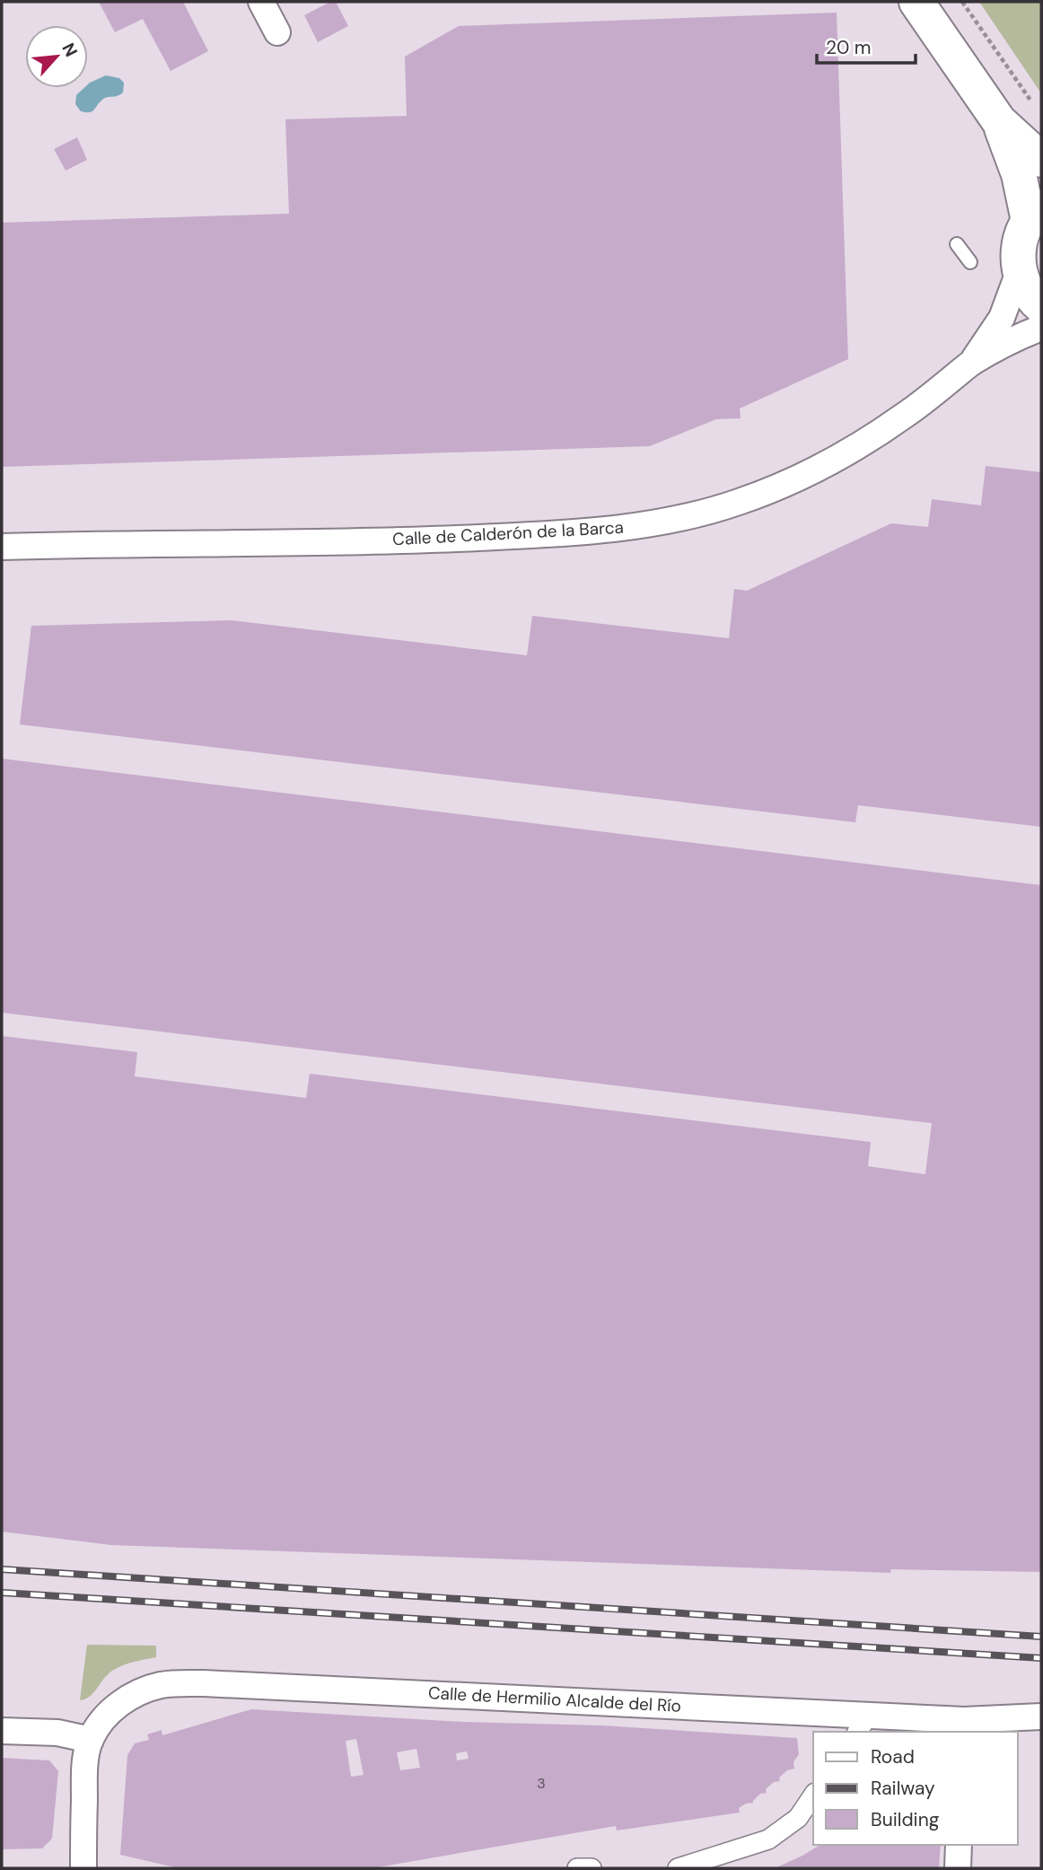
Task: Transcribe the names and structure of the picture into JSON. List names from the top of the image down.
{
  "streets": {
    "street": ["Calle de Calderón de la Barca", "Calle de Hermilio Alcalde del Río"]
  },
  "house_numbers": ["3"],
  "legend": ["Road", "Railway", "Building"],
  "scale_bar": "20 m",
  "north": "top right"
}
